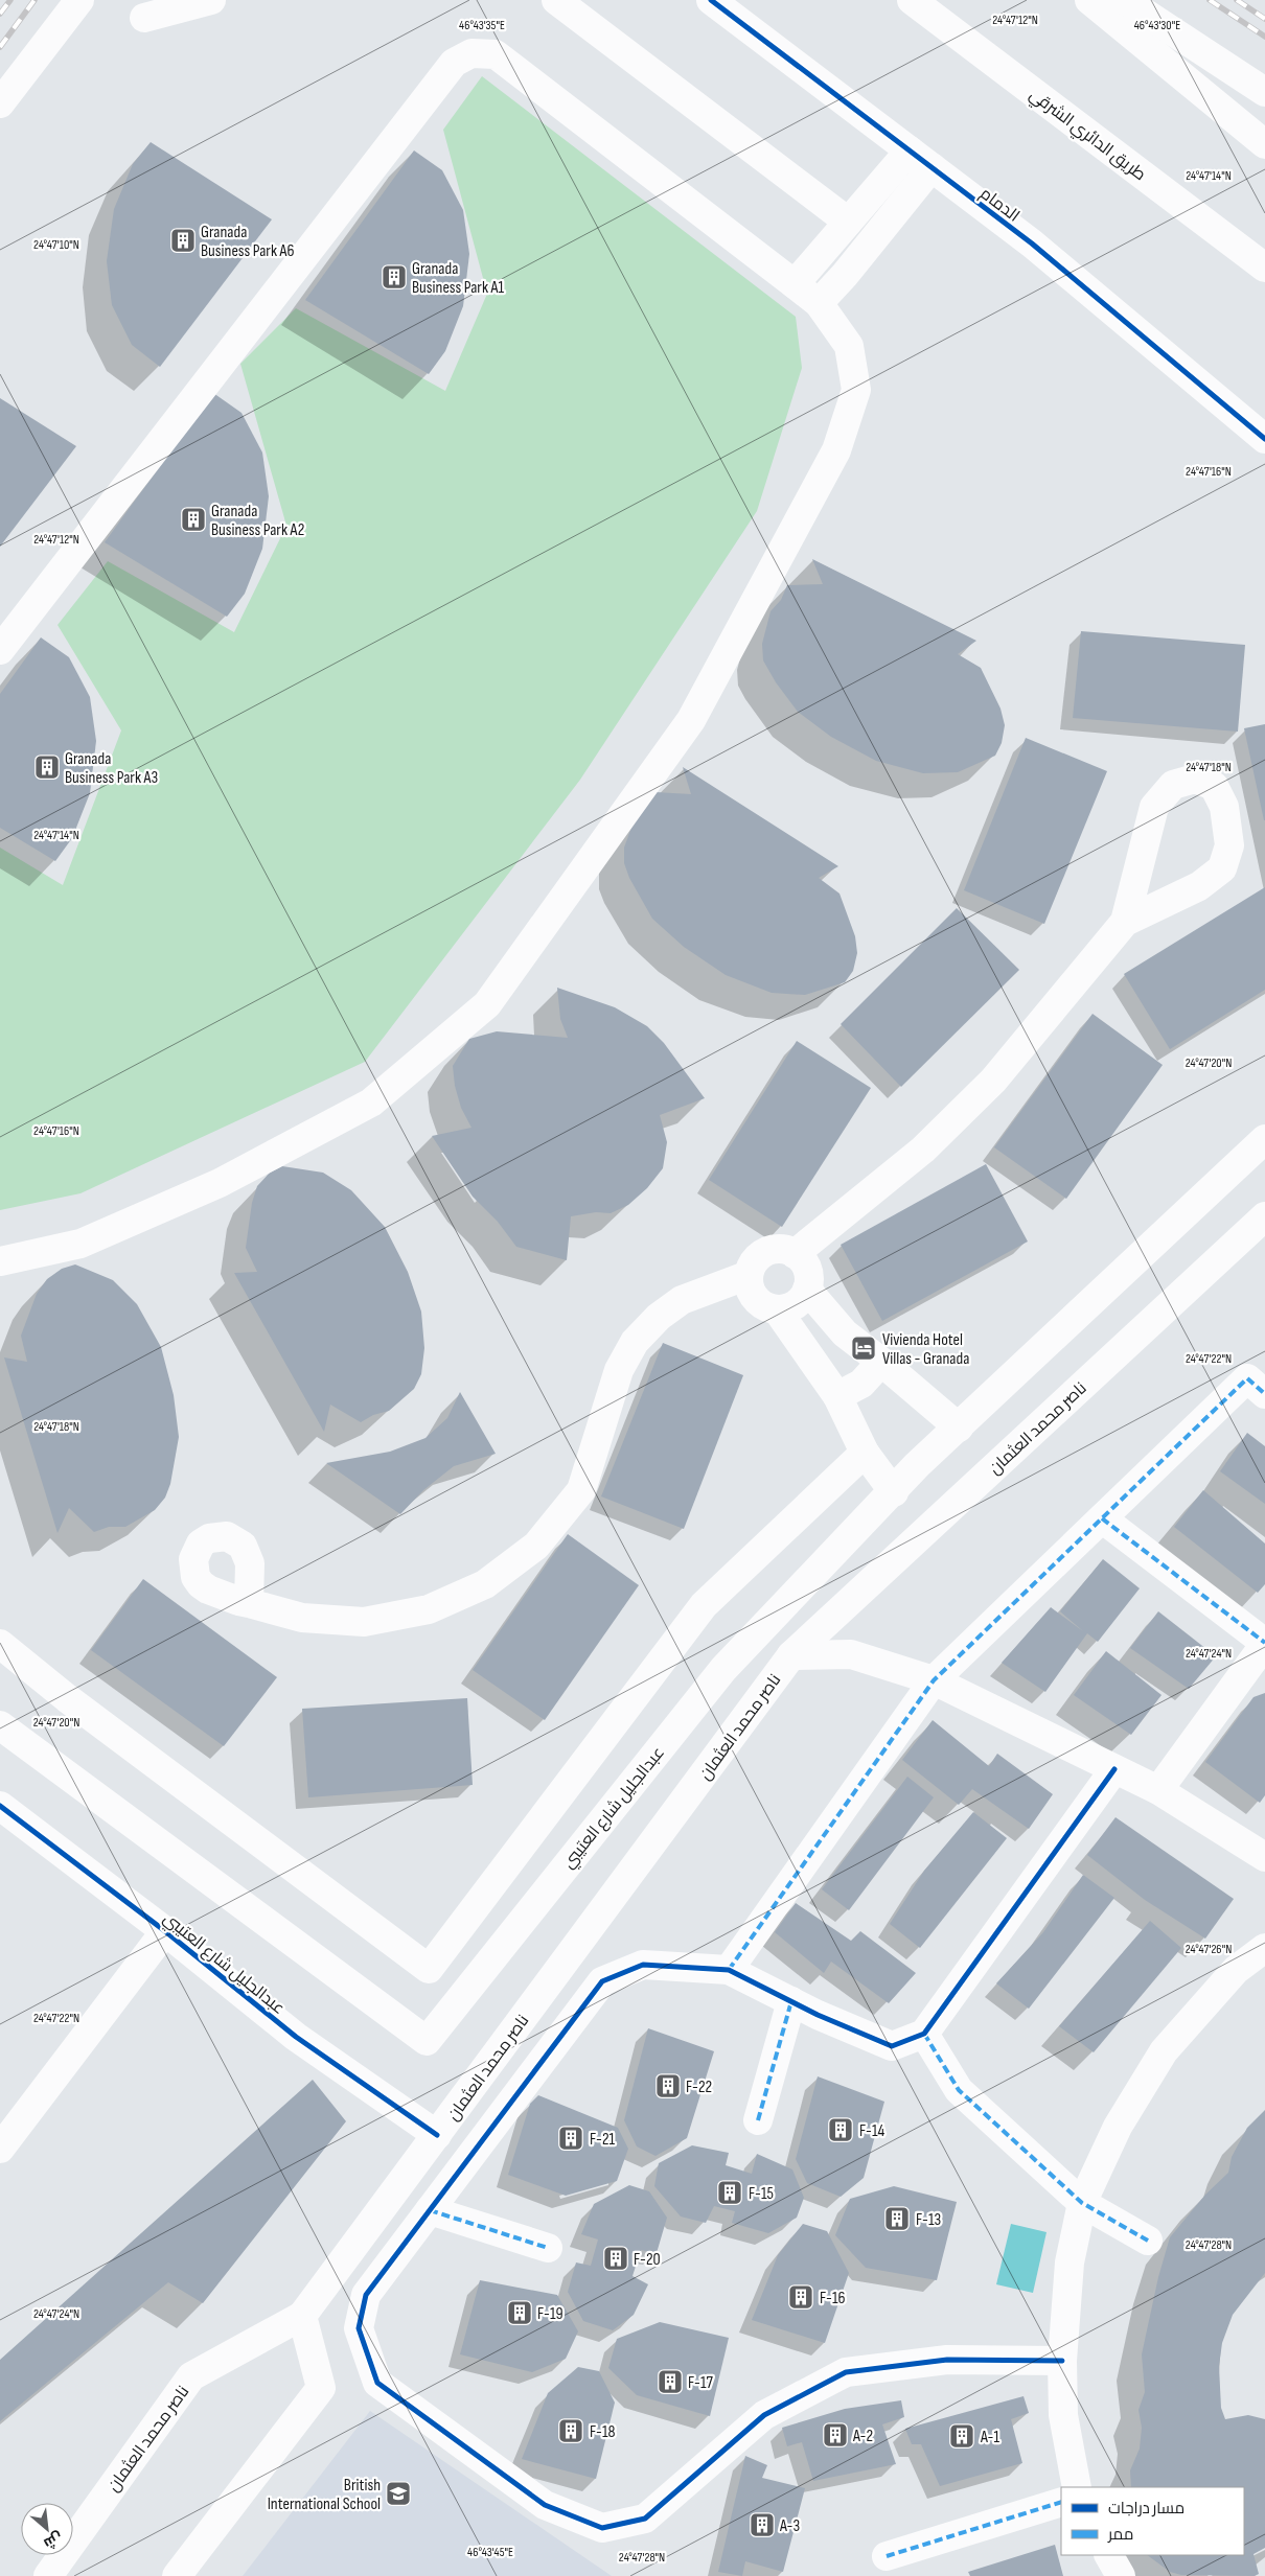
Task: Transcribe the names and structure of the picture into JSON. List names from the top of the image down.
{
  "streets": {
    "main road": [
      "طريق الدائري الشرقي",
      "الدمام",
      "ناصر محمد العثمان",
      "عبدالجليل شارع العتيبي"
    ]
  },
  "crossings": [
    ["ناصر محمد العثمان", "عبدالجليل شارع العتيبي"]
  ],
  "places": {
    "building": [
      "Granada Business Park A6",
      "Granada Business Park A1",
      "Granada Business Park A2",
      "Granada Business Park A3",
      "F-22",
      "F-14",
      "F-21",
      "F-15",
      "F-13",
      "F-20",
      "F-16",
      "F-19",
      "F-17",
      "F-18",
      "A-2",
      "A-1",
      "A-3"
    ],
    "hotel": ["Vivienda Hotel Villas - Granada"],
    "school or university": ["British International School"]
  },
  "legend": ["مسار دراجات", "ممر"],
  "north": "bottom right",
  "coordinates": [
    "24°47'12\"N",
    "46°43'35\"E",
    "46°43'30\"E",
    "24°47'14\"N",
    "24°47'10\"N",
    "24°47'16\"N",
    "24°47'18\"N",
    "24°47'20\"N",
    "24°47'22\"N",
    "24°47'24\"N",
    "24°47'26\"N",
    "24°47'28\"N",
    "46°43'45\"E"
  ]
}
